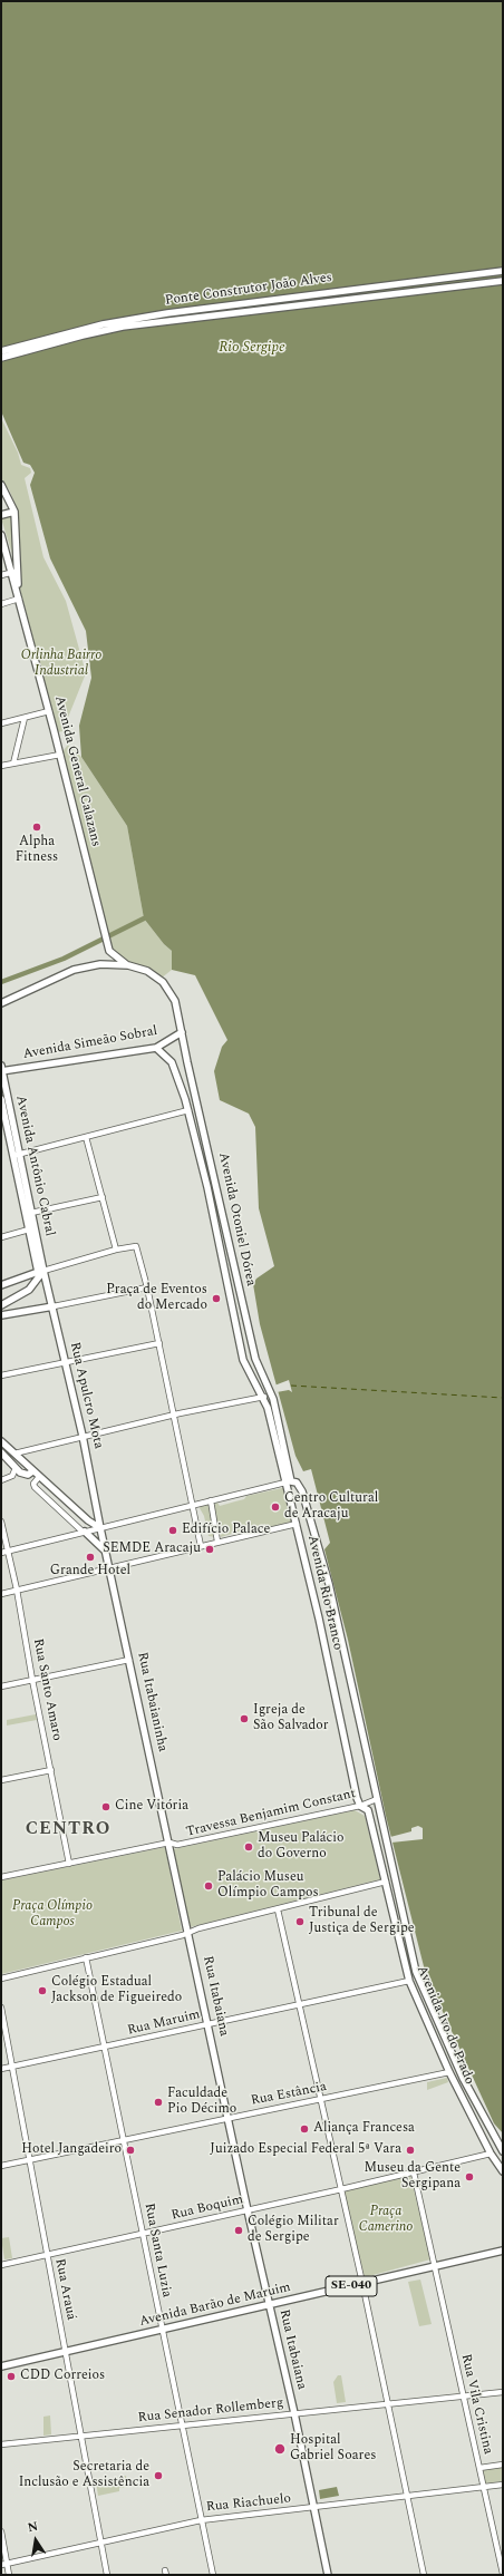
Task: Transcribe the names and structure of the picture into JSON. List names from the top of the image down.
{
  "streets": {
    "main road": [
      "Ponte Construtor João Alves",
      "Avenida General Calazans",
      "Avenida Simeão Sobral",
      "Avenida Antônio Cabral",
      "Avenida Otoniel Dórea",
      "Rua Apulcro Mota",
      "Avenida Rio Branco",
      "Rua Itabaianinha",
      "Rua Itabaiana",
      "Avenida Ivo do Prado",
      "SE-040",
      "Avenida Barão de Maruim"
    ],
    "street": [
      "Rua Santo Amaro",
      "Travessa Benjamim Constant",
      "Rua Maruim",
      "Rua Estância",
      "Rua Boquim",
      "Rua Santa Luzia",
      "Rua Arauá",
      "Rua Vila Cristina",
      "Rua Senador Rollemberg",
      "Rua Riachuelo"
    ]
  },
  "crossings": [
    ["Avenida General Calazans", "Avenida Otoniel Dórea"],
    ["Avenida Simeão Sobral", "Avenida Antônio Cabral"],
    ["Avenida Simeão Sobral", "Avenida Otoniel Dórea"],
    ["Avenida Antônio Cabral", "Rua Apulcro Mota"],
    ["Avenida Otoniel Dórea", "Avenida Rio Branco"],
    ["Rua Apulcro Mota", "Rua Itabaianinha"],
    ["Avenida Rio Branco", "Travessa Benjamim Constant"],
    ["Avenida Rio Branco", "Avenida Ivo do Prado"],
    ["Rua Itabaianinha", "Travessa Benjamim Constant"],
    ["Rua Itabaianinha", "Rua Itabaiana"],
    ["Travessa Benjamim Constant", "Rua Itabaiana"],
    ["Travessa Benjamim Constant", "Avenida Ivo do Prado"],
    ["Rua Itabaiana", "Rua Maruim"],
    ["Rua Itabaiana", "Rua Estância"],
    ["Rua Itabaiana", "Rua Boquim"],
    ["Rua Itabaiana", "Avenida Barão de Maruim"],
    ["Rua Itabaiana", "Rua Senador Rollemberg"],
    ["Rua Itabaiana", "Rua Riachuelo"],
    ["Rua Maruim", "Avenida Ivo do Prado"],
    ["Rua Maruim", "Rua Santa Luzia"],
    ["Rua Maruim", "Rua Arauá"],
    ["Avenida Ivo do Prado", "Rua Estância"],
    ["Avenida Ivo do Prado", "Rua Boquim"],
    ["Rua Estância", "Rua Santa Luzia"],
    ["Rua Estância", "Rua Arauá"],
    ["Rua Boquim", "Rua Santa Luzia"],
    ["Rua Boquim", "Rua Arauá"],
    ["Rua Santa Luzia", "Avenida Barão de Maruim"],
    ["Rua Santa Luzia", "Rua Senador Rollemberg"],
    ["Rua Santa Luzia", "Rua Riachuelo"],
    ["SE-040", "Avenida Barão de Maruim"],
    ["SE-040", "Rua Vila Cristina"],
    ["Rua Arauá", "Avenida Barão de Maruim"],
    ["Rua Arauá", "Rua Senador Rollemberg"],
    ["Rua Arauá", "Rua Riachuelo"],
    ["Avenida Barão de Maruim", "Rua Vila Cristina"],
    ["Rua Vila Cristina", "Rua Senador Rollemberg"],
    ["Rua Vila Cristina", "Rua Riachuelo"]
  ],
  "districts": ["CENTRO"],
  "water": ["Rio Sergipe"],
  "parks": ["Orlinha Bairro Industrial", "Praça Olímpio Campos", "Praça Camerino"],
  "places": [
    "Alpha Fitness",
    "Praça de Eventos do Mercado",
    "Centro Cultural de Aracaju",
    "Edifício Palace",
    "SEMDE Aracaju",
    "Grande Hotel",
    "Igreja de São Salvador",
    "Cine Vitória",
    "Museu Palácio do Governo",
    "Palácio Museu Olímpio Campos",
    "Tribunal de Justiça de Sergipe",
    "Colégio Estadual Jackson de Figueiredo",
    "Faculdade Pio Décimo",
    "Aliança Francesa",
    "Hotel Jangadeiro",
    "Juizado Especial Federal 5ª Vara",
    "Museu da Gente Sergipana",
    "Colégio Militar de Sergipe",
    "CDD Correios",
    "Hospital Gabriel Soares",
    "Secretaria de Inclusão e Assistência"
  ],
  "north": "top"
}
